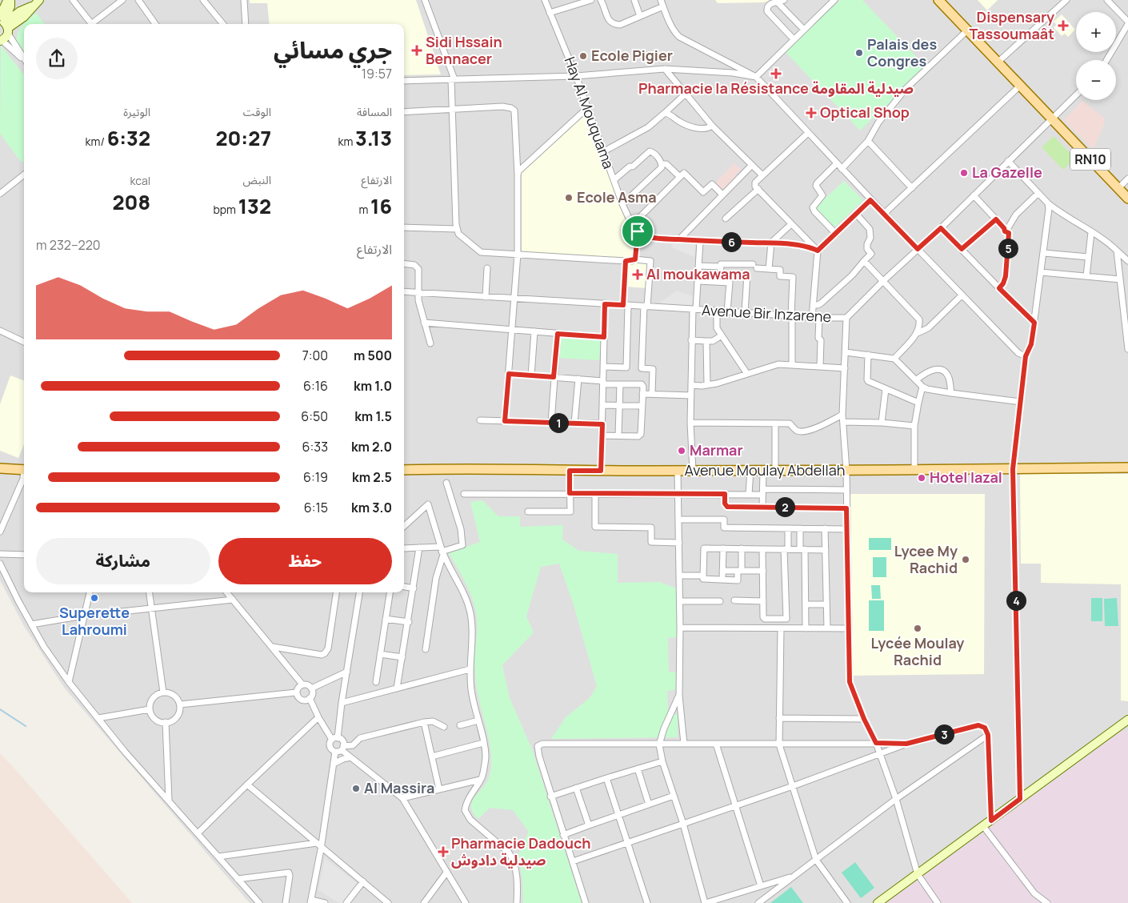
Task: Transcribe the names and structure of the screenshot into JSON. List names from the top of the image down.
{
  "streets": {
    "main road": ["RN10", "Avenue Moulay Abdellah"],
    "street": ["Hay Al Mouquama", "Avenue Bir Inzarene"]
  },
  "crossings": [
    ["RN10", "Avenue Bir Inzarene"]
  ],
  "places": {
    "health": [
      "Dispensary Tassoumaât",
      "Sidi Hssain Bennacer",
      "Pharmacie la Résistance صيدلية المقاومة",
      "Optical Shop",
      "Al moukawama",
      "Pharmacie Dadouch صيدلية دادوش"
    ],
    "other": [
      "Palais des Congres",
      "Ecole Pigier",
      "La Gazelle",
      "Ecole Asma",
      "Marmar",
      "Hotel Iazal",
      "Lycee My Rachid",
      "Superette Lahroumi",
      "Lycée Moulay Rachid",
      "Al Massira"
    ]
  },
  "page": {
    "map_buttons": ["+", "−"],
    "heading": ["جري مسائي", "19:57"],
    "stats": [
      ["المسافة", "3.13 km"],
      ["الوقت", "20:27"],
      ["الوتيرة", "6:32 /km"],
      ["الارتفاع", "16 m"],
      ["النبض", "132 bpm"],
      ["kcal", "208"]
    ],
    "chart": ["الارتفاع", "220–232 m"],
    "pins": [
      "6",
      "5",
      "1",
      "2",
      "4",
      "3"
    ],
    "list": [
      {
        "name": "500 m",
        "note": "7:00"
      },
      {
        "name": "1.0 km",
        "note": "6:16"
      },
      {
        "name": "1.5 km",
        "note": "6:50"
      },
      {
        "name": "2.0 km",
        "note": "6:33"
      },
      {
        "name": "2.5 km",
        "note": "6:19"
      },
      {
        "name": "3.0 km",
        "note": "6:15"
      }
    ],
    "buttons": ["حفظ", "مشاركة"]
  }
}
